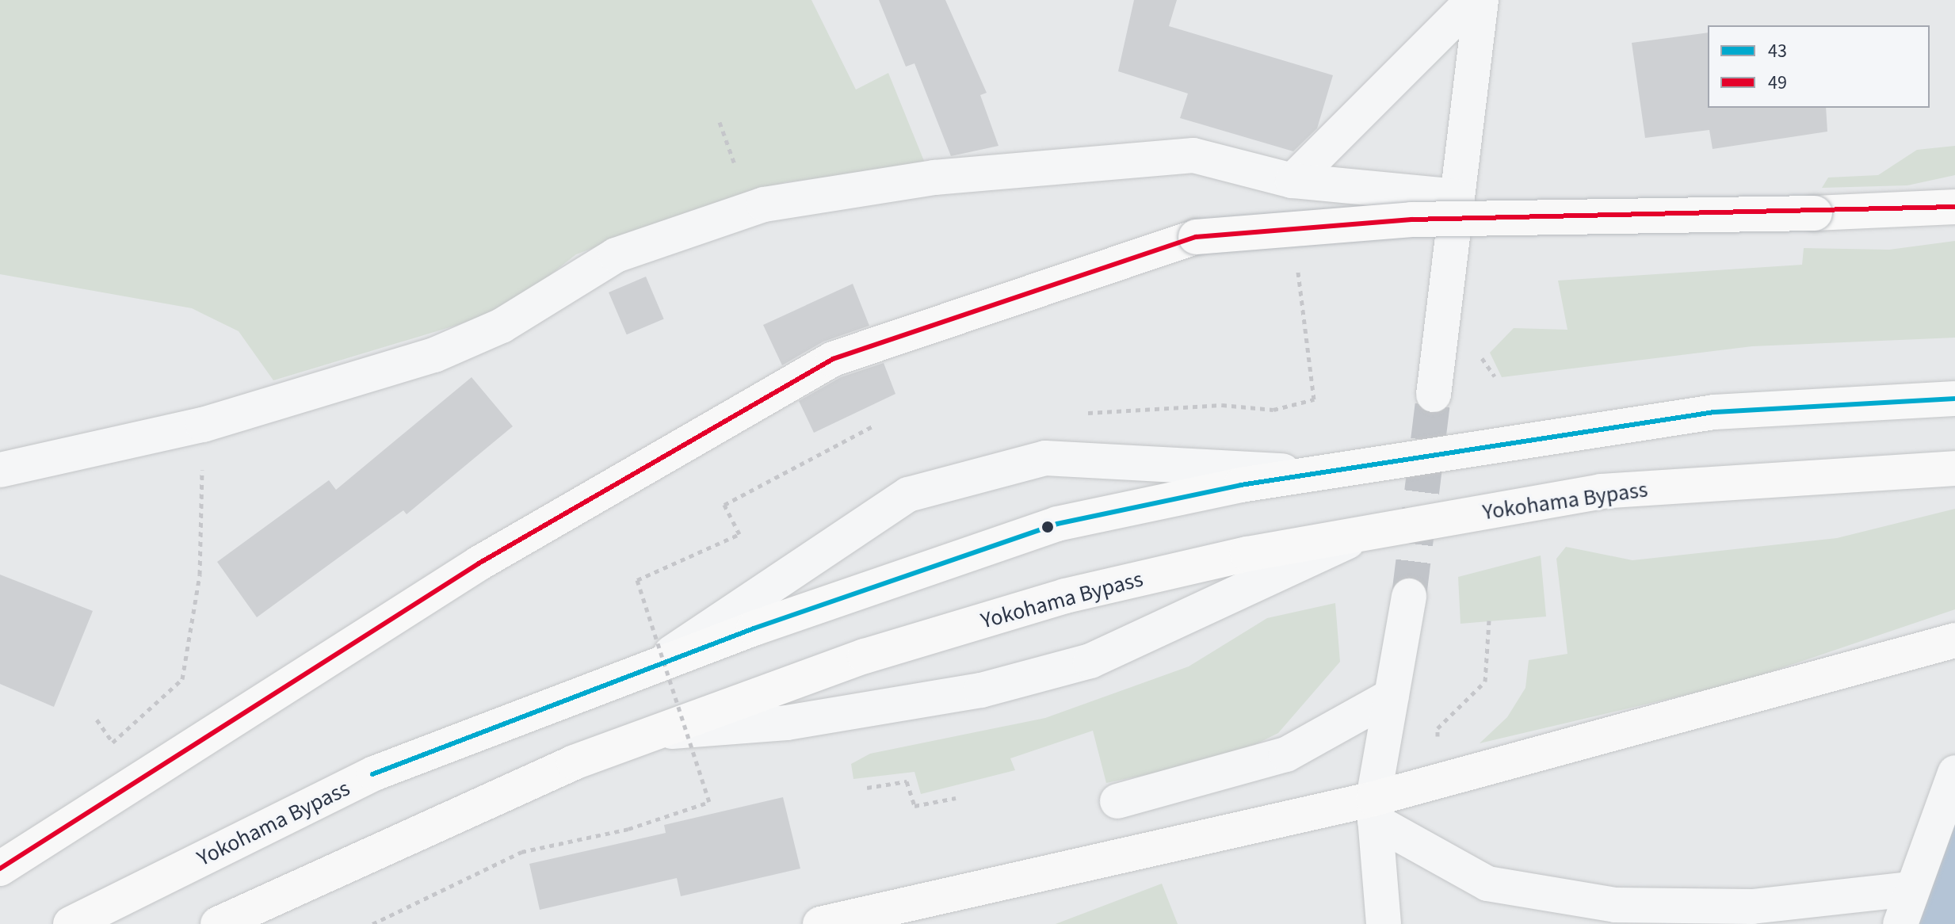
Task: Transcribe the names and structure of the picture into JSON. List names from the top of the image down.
{
  "streets": {
    "highway": ["Yokohama Bypass"]
  },
  "lines": ["transit line 49", "transit line 43"],
  "legend": ["43", "49"]
}
